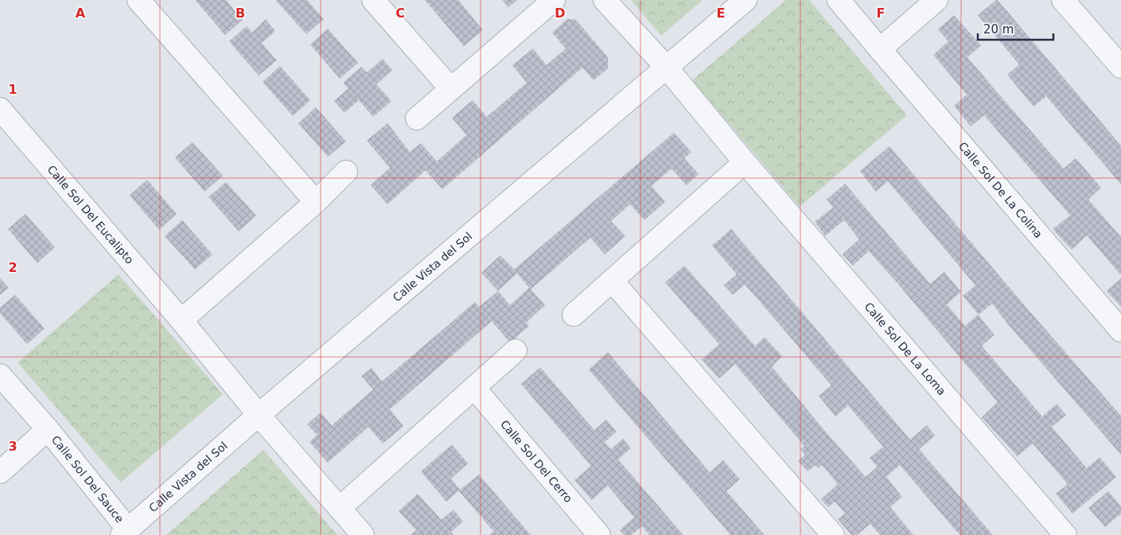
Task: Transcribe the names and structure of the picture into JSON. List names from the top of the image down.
{
  "streets": {
    "street": [
      "Calle Sol De La Colina",
      "Calle Sol Del Eucalipto",
      "Calle Vista del Sol",
      "Calle Sol De La Loma",
      "Calle Sol Del Cerro",
      "Calle Sol Del Sauce"
    ]
  },
  "crossings": [
    ["Calle Sol Del Eucalipto", "Calle Vista del Sol"],
    ["Calle Vista del Sol", "Calle Sol De La Loma"],
    ["Calle Vista del Sol", "Calle Sol Del Sauce"]
  ],
  "scale_bar": "20 m",
  "grid": {
    "columns": [
      "A",
      "B",
      "C",
      "D",
      "E",
      "F"
    ],
    "rows": ["1", "2", "3"]
  }
}
